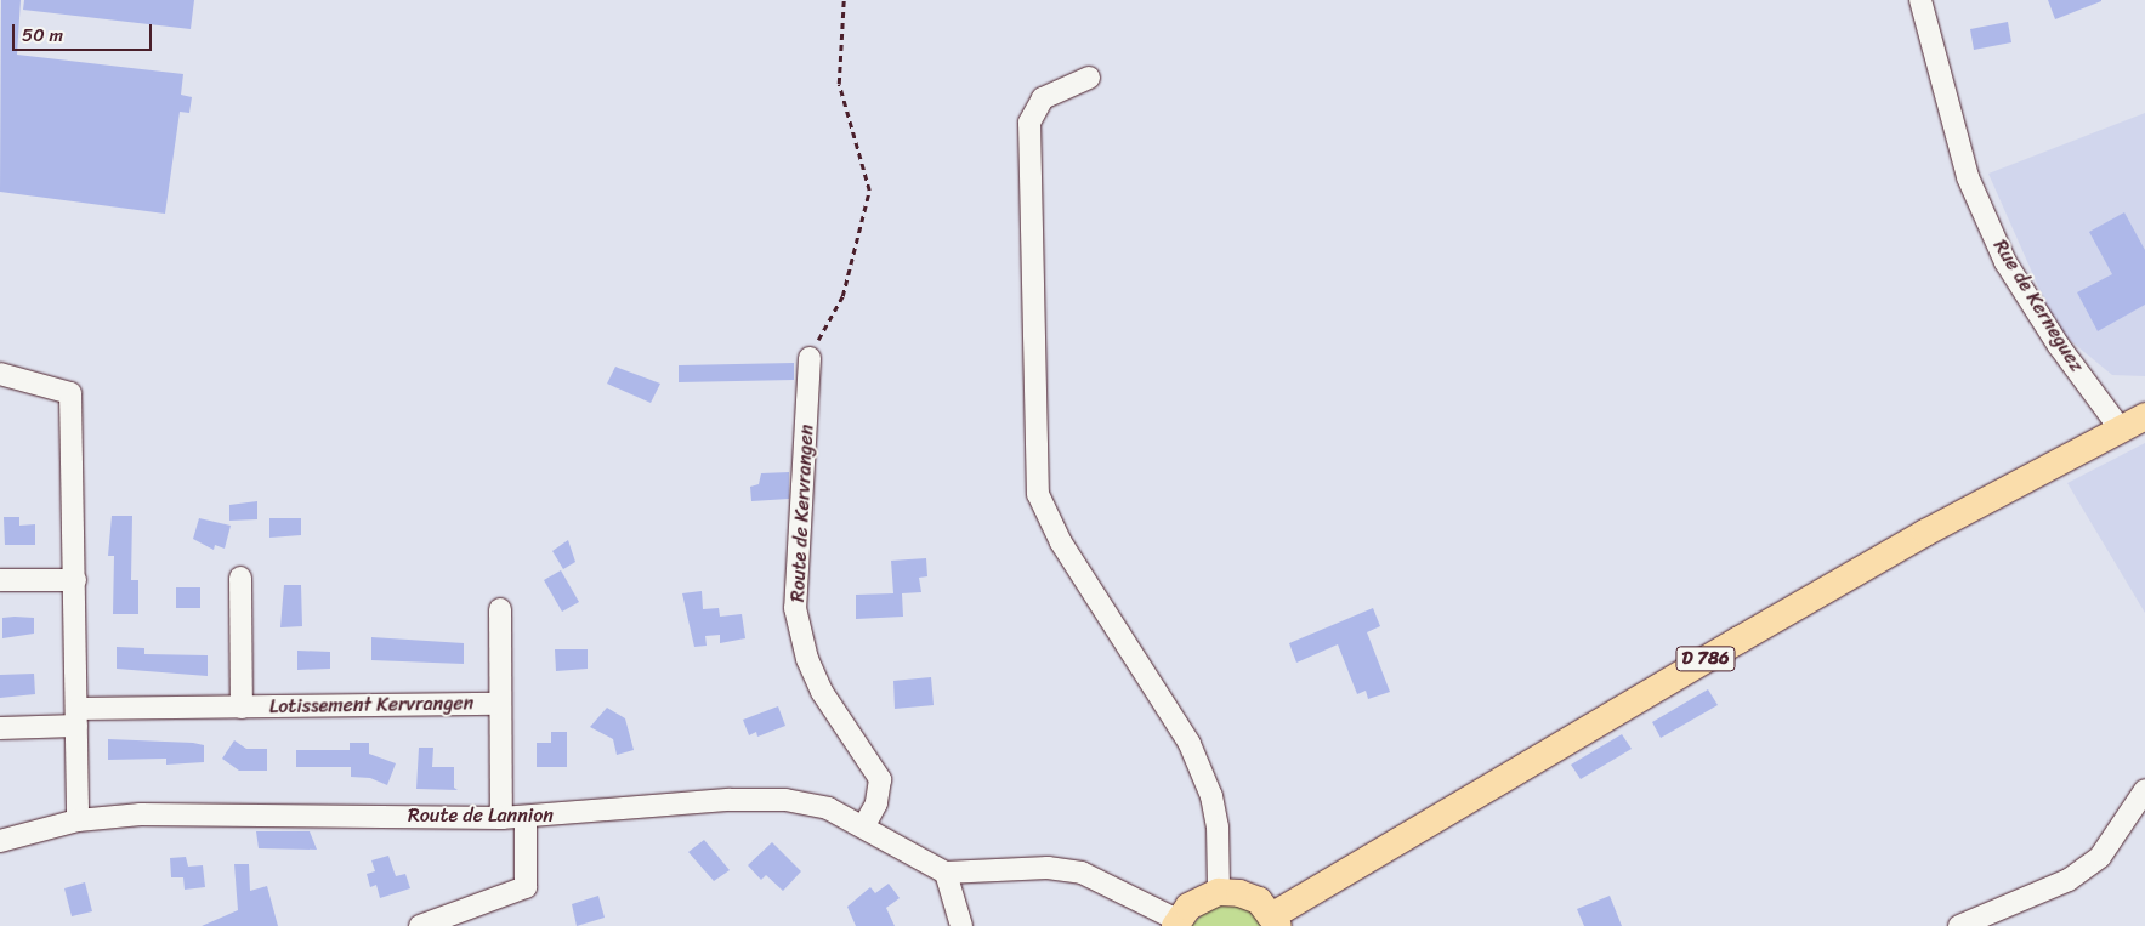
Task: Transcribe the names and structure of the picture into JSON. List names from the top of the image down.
{
  "streets": {
    "main road": ["D 786"],
    "street": [
      "Rue de Kerneguez",
      "Route de Kervrangen",
      "Lotissement Kervrangen",
      "Route de Lannion"
    ]
  },
  "crossings": [
    ["Rue de Kerneguez", "D 786"],
    ["Route de Kervrangen", "Route de Lannion"],
    ["Lotissement Kervrangen", "Route de Lannion"]
  ],
  "scale_bar": "50 m"
}
